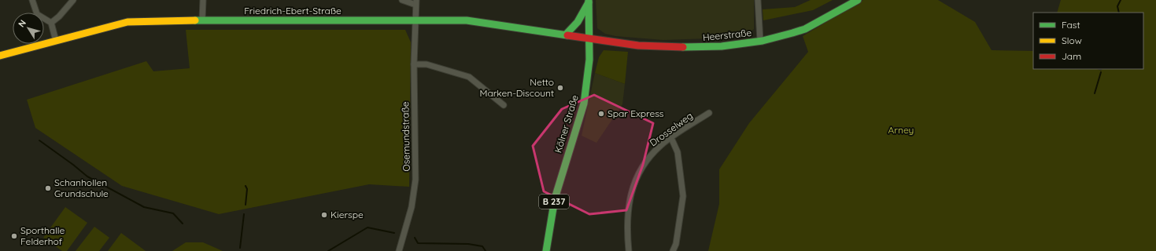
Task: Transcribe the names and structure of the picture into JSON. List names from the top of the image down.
{
  "streets": {
    "main road": [
      "Friedrich-Ebert-Straße",
      "Heerstraße",
      "Kölner Straße",
      "B 237"
    ],
    "street": ["Drosselweg", "Osemundstraße"]
  },
  "crossings": [
    ["Friedrich-Ebert-Straße", "Heerstraße"],
    ["Friedrich-Ebert-Straße", "Kölner Straße"],
    ["Friedrich-Ebert-Straße", "Osemundstraße"],
    ["Heerstraße", "Kölner Straße"]
  ],
  "parks": ["Arney"],
  "places": [
    "Netto Marken-Discount",
    "Spar Express",
    "Schanhollen Grundschule",
    "Kierspe",
    "Sporthalle Felderhof"
  ],
  "legend": ["Fast", "Slow", "Jam"],
  "north": "top left"
}
